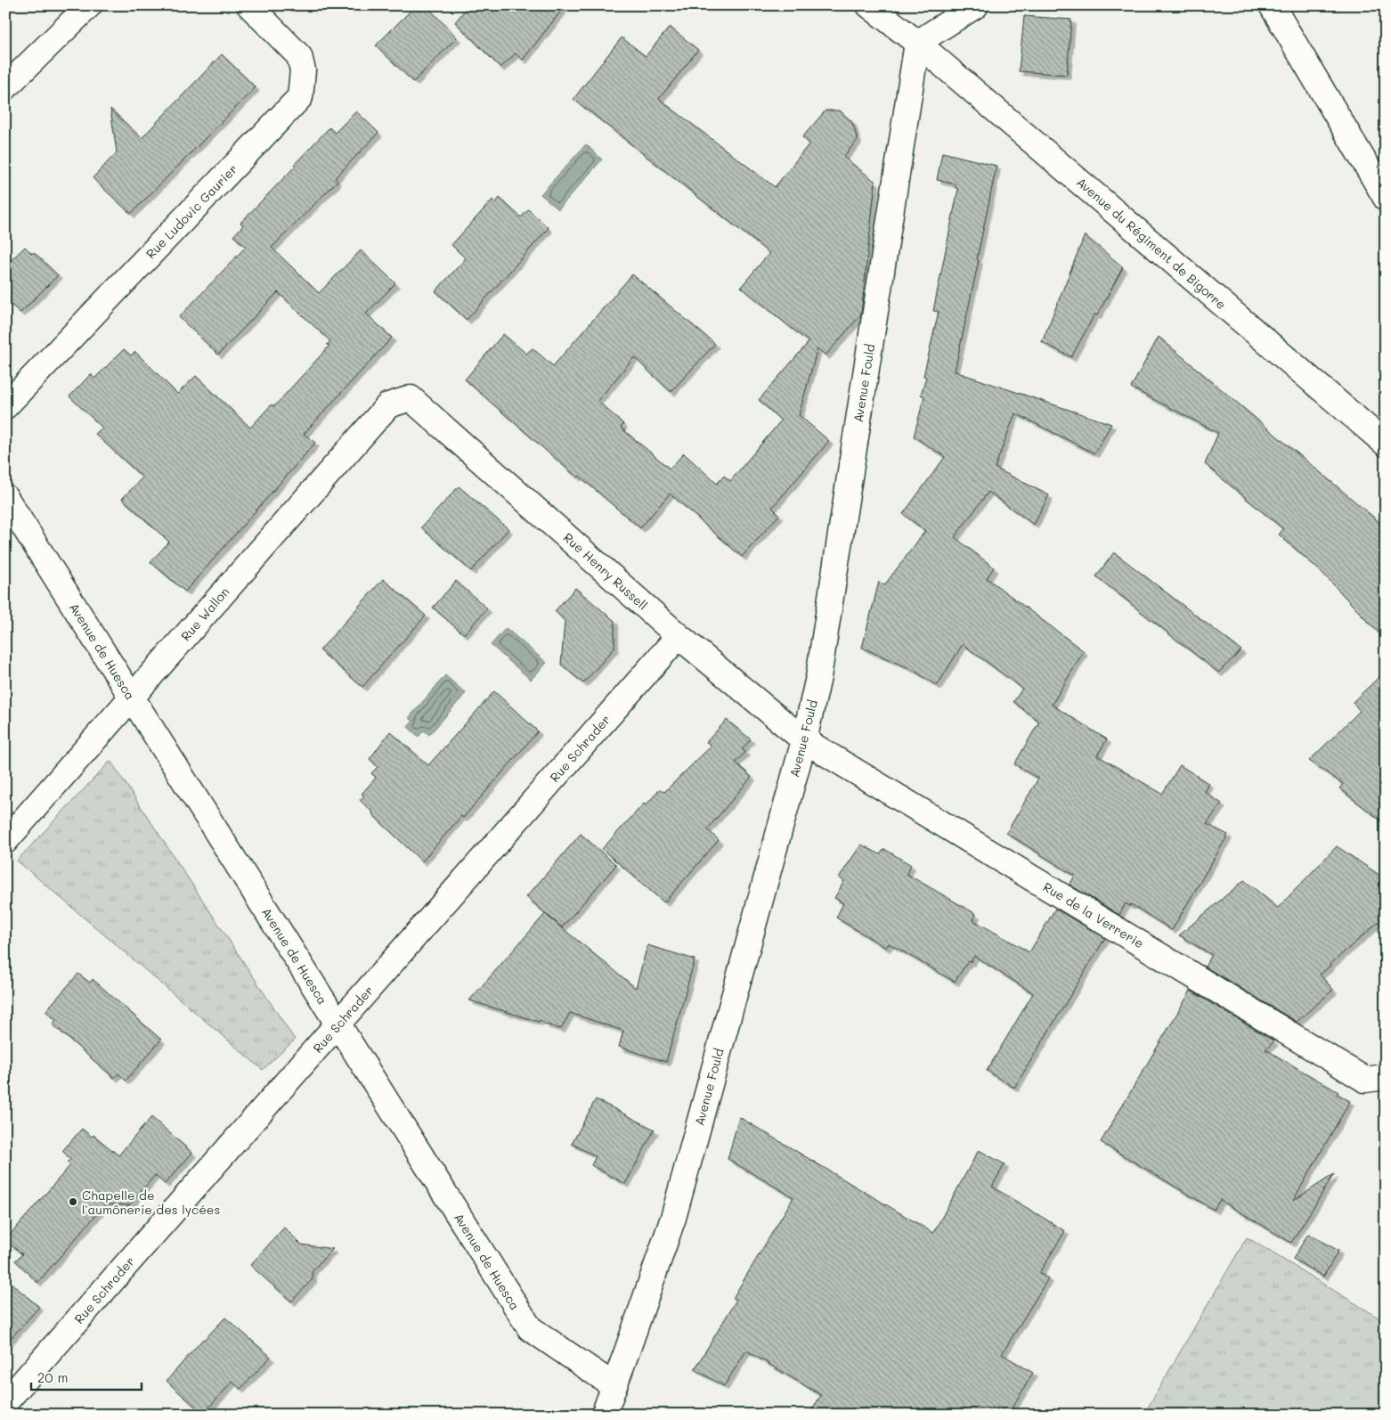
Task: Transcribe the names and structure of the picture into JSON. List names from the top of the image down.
{
  "streets": {
    "street": [
      "Rue Ludovic Gaurier",
      "Avenue du Régiment de Bigorre",
      "Avenue Fould",
      "Rue Henry Russell",
      "Rue Wallon",
      "Avenue de Huesca",
      "Rue Schrader",
      "Rue de la Verrerie"
    ]
  },
  "crossings": [
    ["Avenue du Régiment de Bigorre", "Avenue Fould"],
    ["Avenue Fould", "Rue Henry Russell"],
    ["Avenue Fould", "Avenue de Huesca"],
    ["Avenue Fould", "Rue de la Verrerie"],
    ["Rue Henry Russell", "Rue Wallon"],
    ["Rue Henry Russell", "Rue Schrader"],
    ["Rue Henry Russell", "Rue de la Verrerie"],
    ["Rue Wallon", "Avenue de Huesca"],
    ["Avenue de Huesca", "Rue Schrader"]
  ],
  "places": ["Chapelle de l'aumônerie des lycées"],
  "scale_bar": "20 m"
}
